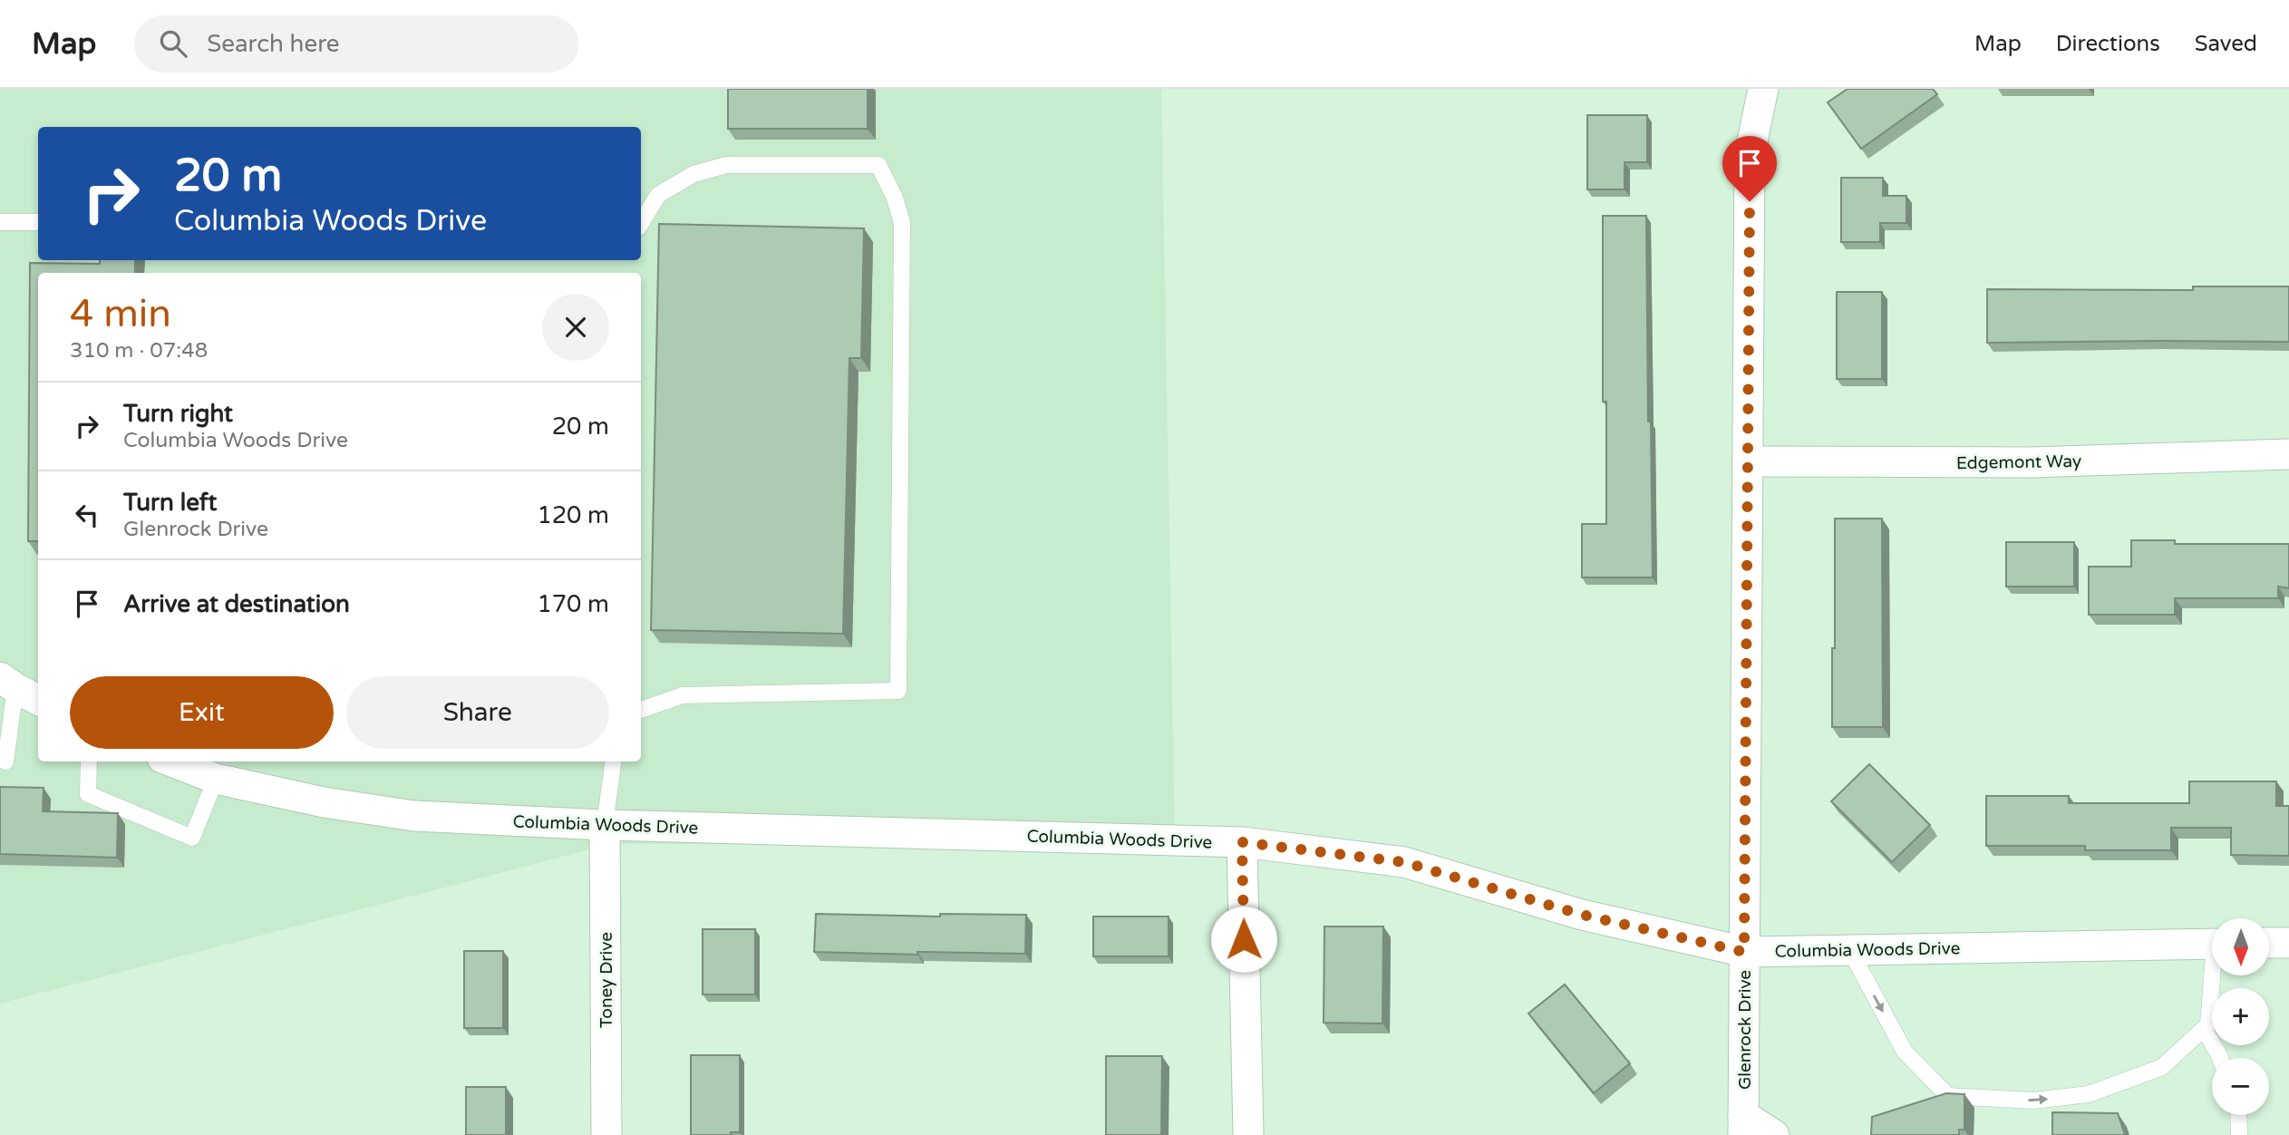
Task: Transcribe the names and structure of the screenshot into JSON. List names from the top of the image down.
{
  "streets": {
    "street": [
      "Edgemont Way",
      "Columbia Woods Drive",
      "Toney Drive",
      "Glenrock Drive"
    ]
  },
  "crossings": [
    ["Edgemont Way", "Glenrock Drive"],
    ["Columbia Woods Drive", "Toney Drive"],
    ["Columbia Woods Drive", "Glenrock Drive"]
  ],
  "north": "bottom",
  "page": {
    "header": "Map",
    "search": "Search here",
    "nav": ["Map", "Directions", "Saved"],
    "turn": ["20 m", "Columbia Woods Drive"],
    "heading": ["4 min", "310 m · 07:48"],
    "list": [
      {
        "name": "Turn right",
        "note": "Columbia Woods Drive",
        "value": "20 m"
      },
      {
        "name": "Turn left",
        "note": "Glenrock Drive",
        "value": "120 m"
      },
      {
        "name": "Arrive at destination",
        "value": "170 m"
      }
    ],
    "buttons": ["Exit", "Share"],
    "map_buttons": ["+", "−"]
  }
}
